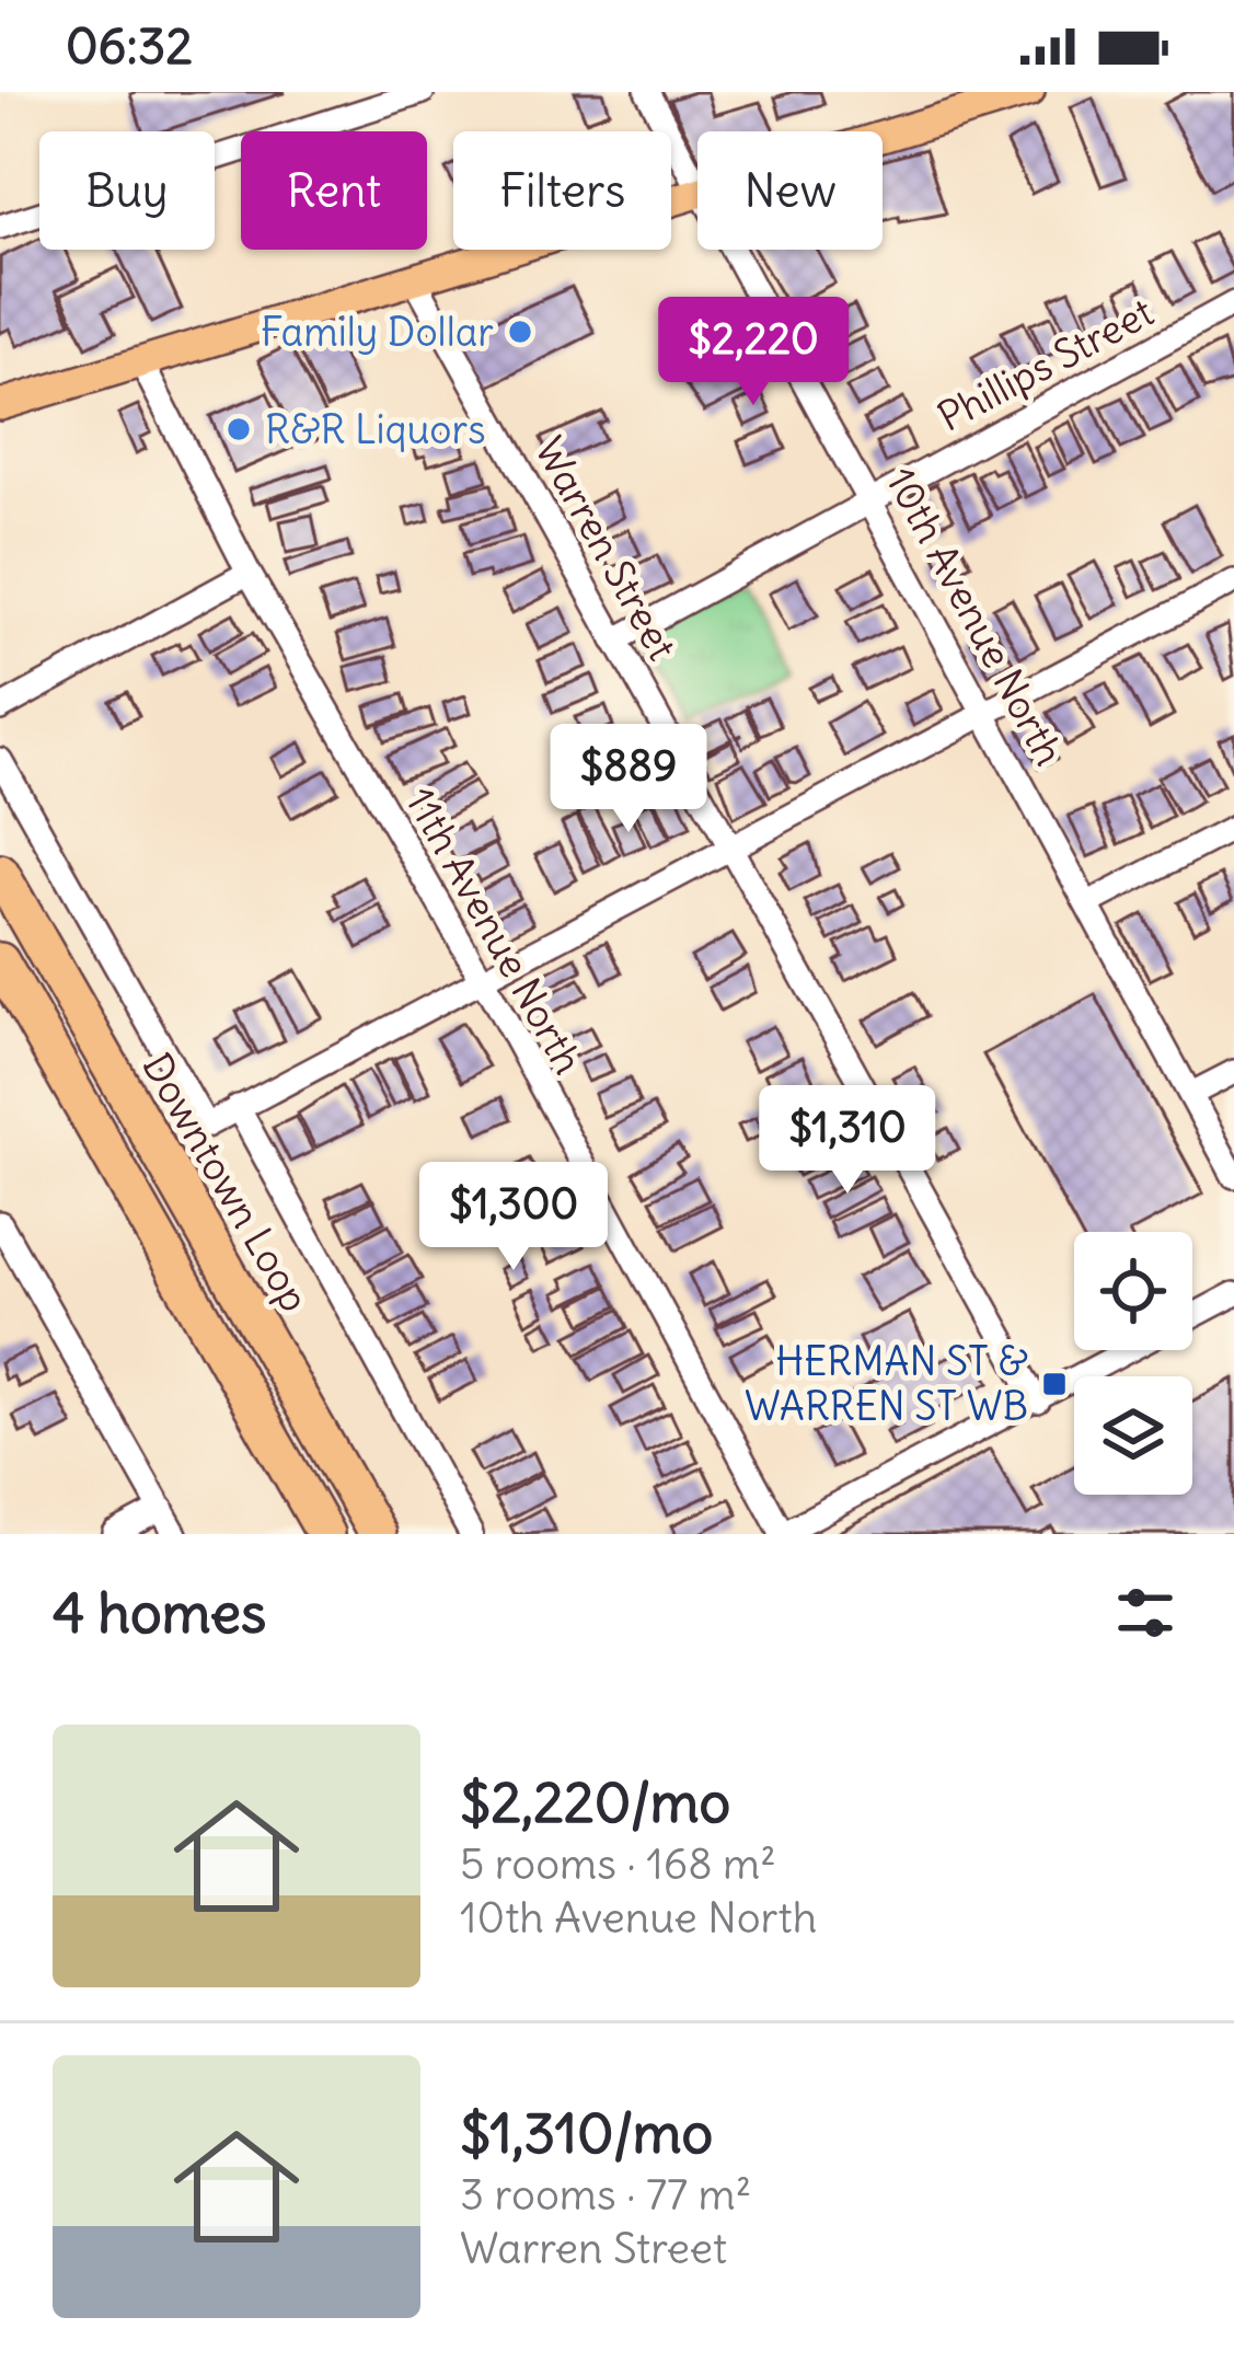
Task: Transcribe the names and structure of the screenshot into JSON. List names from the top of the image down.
{
  "streets": {
    "highway": ["Downtown Loop"],
    "street": [
      "Phillips Street",
      "Warren Street",
      "10th Avenue North",
      "11th Avenue North"
    ]
  },
  "crossings": [
    ["Phillips Street", "Warren Street"],
    ["Phillips Street", "10th Avenue North"]
  ],
  "places": {
    "other": ["Family Dollar", "R&R Liquors"],
    "transit": ["HERMAN ST & WARREN ST WB"]
  },
  "page": {
    "status": "06:32",
    "chip": [
      "Buy",
      "Rent",
      "Filters",
      "New"
    ],
    "price": [
      "$2,220",
      "$889",
      "$1,310",
      "$1,300"
    ],
    "heading": "4 homes",
    "list": [
      {
        "name": "$2,220/mo",
        "note": "5 rooms · 168 m² · 10th Avenue North"
      },
      {
        "name": "$1,310/mo",
        "note": "3 rooms · 77 m² · Warren Street"
      }
    ]
  }
}
